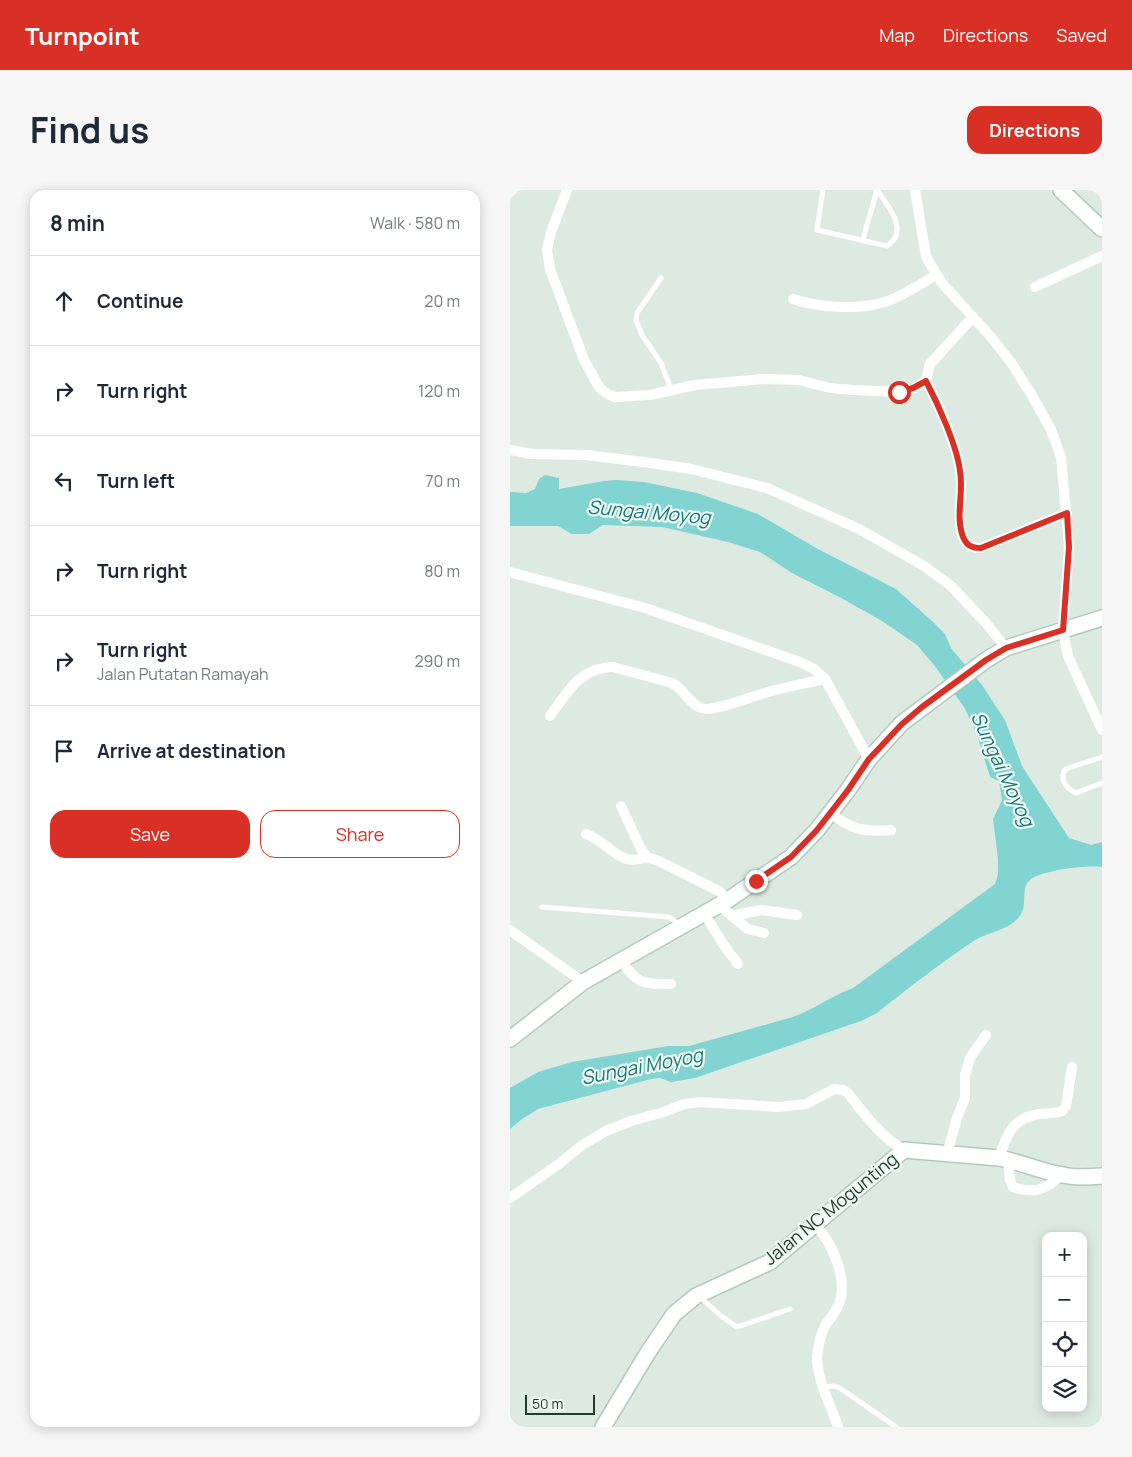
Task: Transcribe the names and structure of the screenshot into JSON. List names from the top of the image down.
{
  "streets": {
    "main road": ["Jalan NC Mogunting"]
  },
  "water": ["Sungai Moyog"],
  "scale_bar": "50 m",
  "page": {
    "header": "Turnpoint",
    "nav": ["Map", "Directions", "Saved"],
    "title": "Find us",
    "buttons": [
      "Directions",
      ["Save", "Share"]
    ],
    "heading": ["8 min", "Walk · 580 m"],
    "list": [
      ["Continue", "20 m"],
      ["Turn right", "120 m"],
      ["Turn left", "70 m"],
      ["Turn right", "80 m"],
      ["Turn right", "Jalan Putatan Ramayah", "290 m"],
      "Arrive at destination"
    ],
    "map_buttons": ["+", "−"],
    "scale": "50 m"
  }
}
